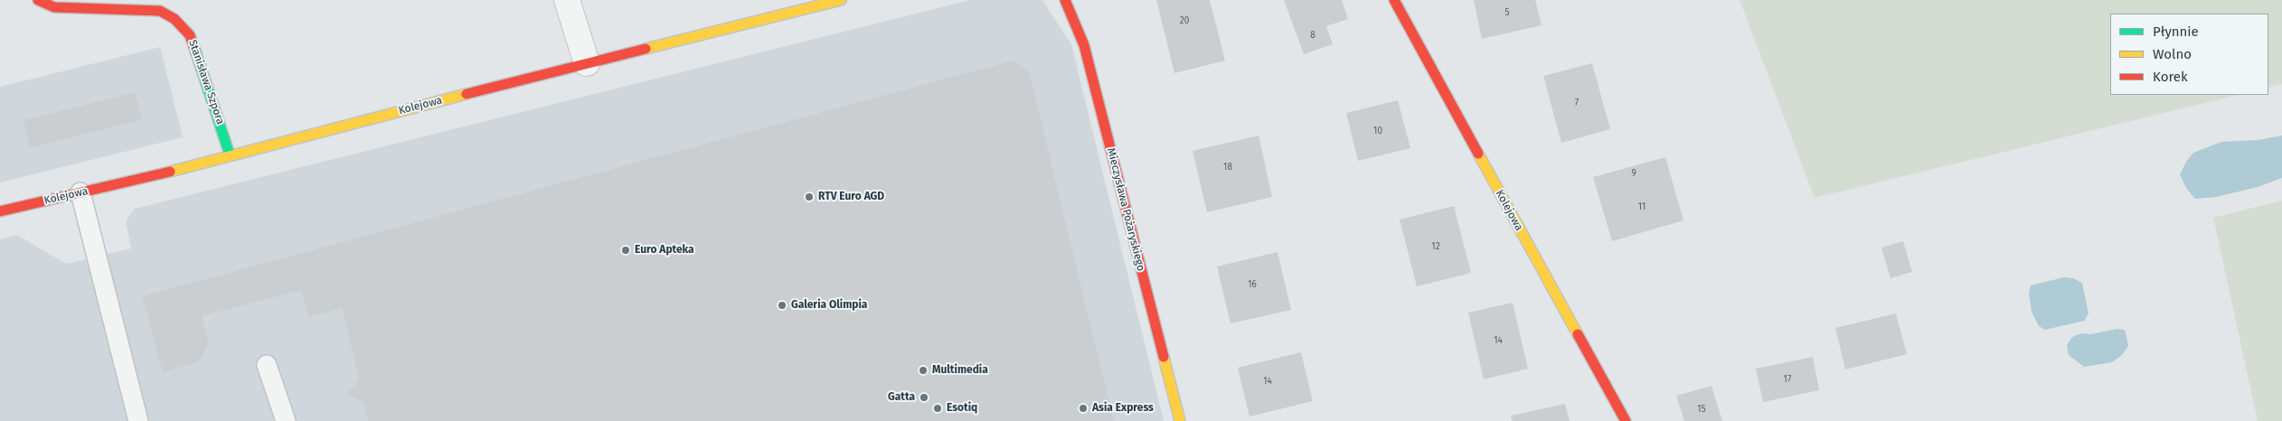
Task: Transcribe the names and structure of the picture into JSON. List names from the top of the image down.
{
  "streets": {
    "street": ["Stanisława Szpora", "Kolejowa", "Mieczysława Pożaryskiego"]
  },
  "crossings": [
    ["Stanisława Szpora", "Kolejowa"]
  ],
  "places": [
    "RTV Euro AGD",
    "Euro Apteka",
    "Galeria Olimpia",
    "Multimedia",
    "Gatta",
    "Esotiq",
    "Asia Express"
  ],
  "house_numbers": [
    "5",
    "20",
    "8",
    "7",
    "10",
    "18",
    "9",
    "11",
    "12",
    "16",
    "14",
    "17",
    "14",
    "15"
  ],
  "legend": ["Płynnie", "Wolno", "Korek"]
}
